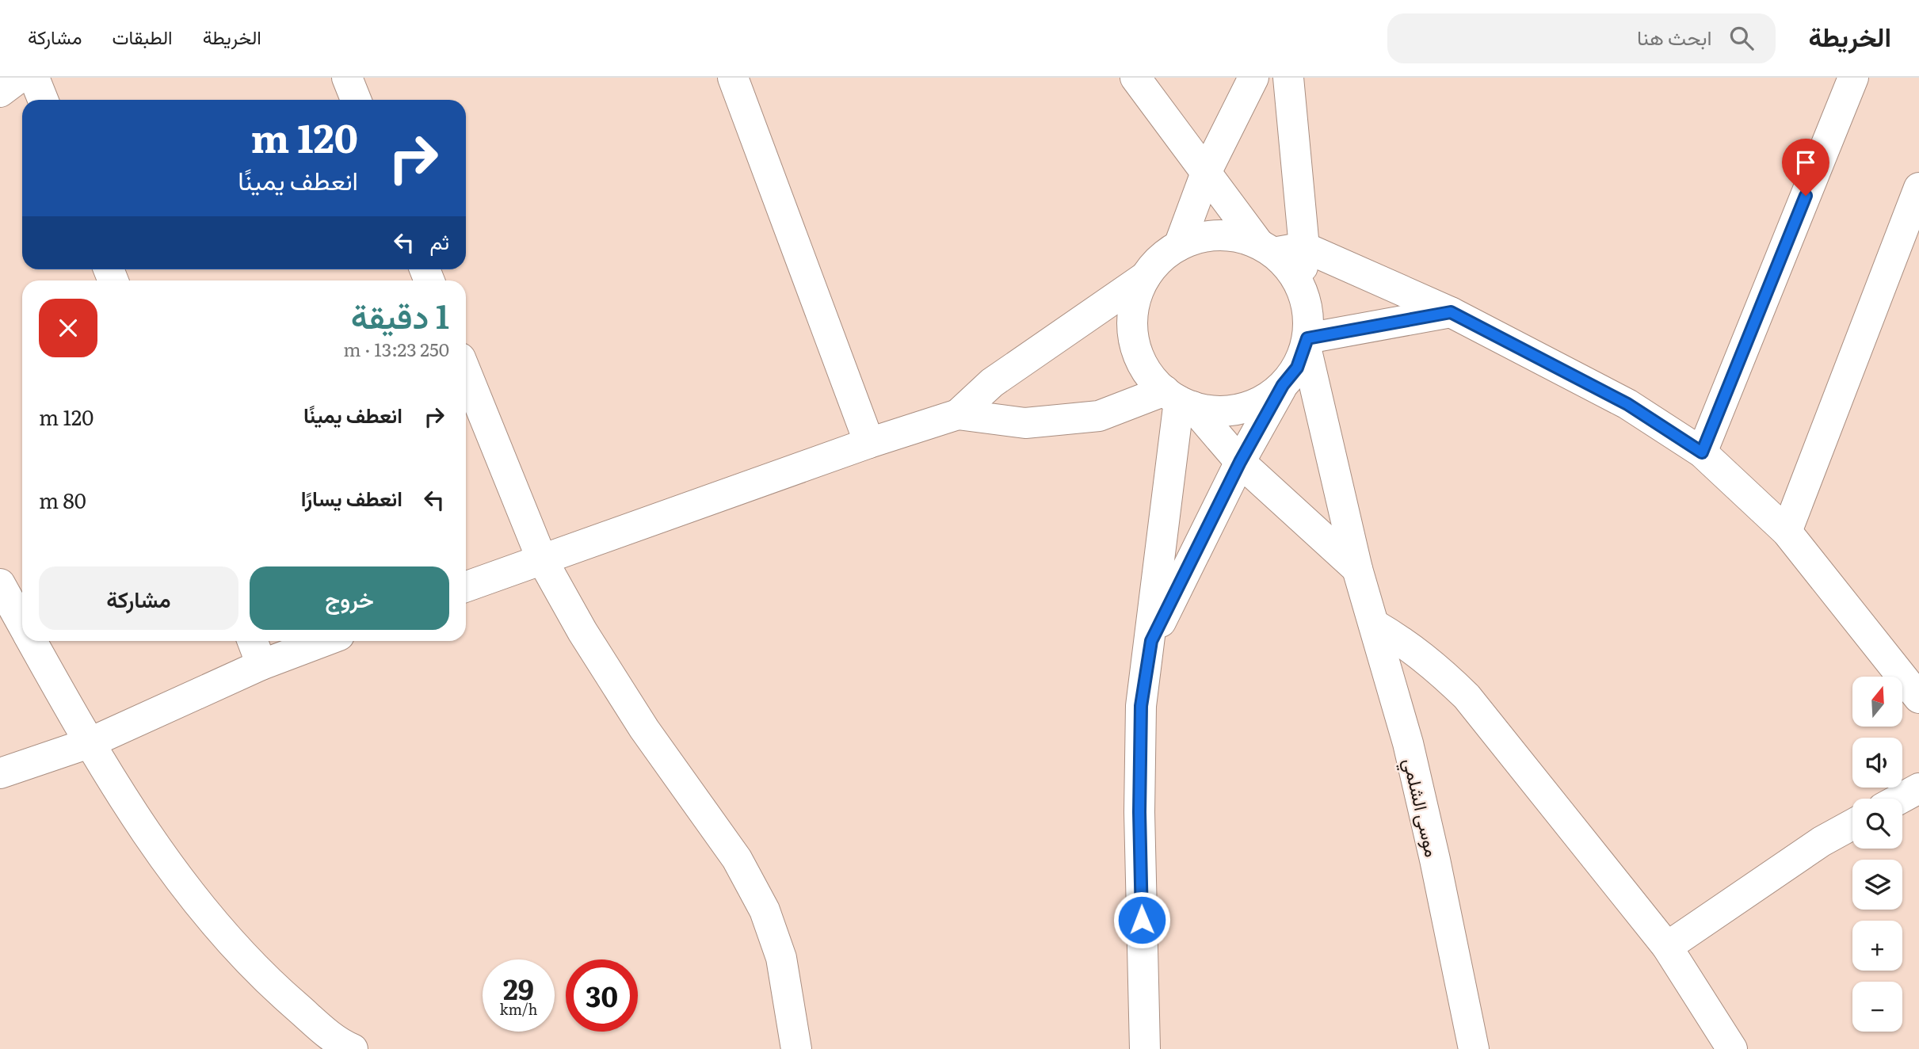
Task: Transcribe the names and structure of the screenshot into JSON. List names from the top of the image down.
{
  "streets": {
    "street": ["موسى الشلمي"]
  },
  "north": "top",
  "page": {
    "header": "الخريطة",
    "search": "ابحث هنا",
    "nav": ["الخريطة", "الطبقات", "مشاركة"],
    "turn": ["120 m", "انعطف يمينًا"],
    "then": "ثم",
    "heading": ["1 دقيقة", "250 m · 13:23"],
    "list": [
      {
        "name": "انعطف يمينًا",
        "value": "120 m"
      },
      {
        "name": "انعطف يسارًا",
        "value": "80 m"
      }
    ],
    "buttons": ["خروج", "مشاركة"],
    "map_buttons": ["+", "−"],
    "speed": "29 km/h",
    "limit": "30"
  }
}
